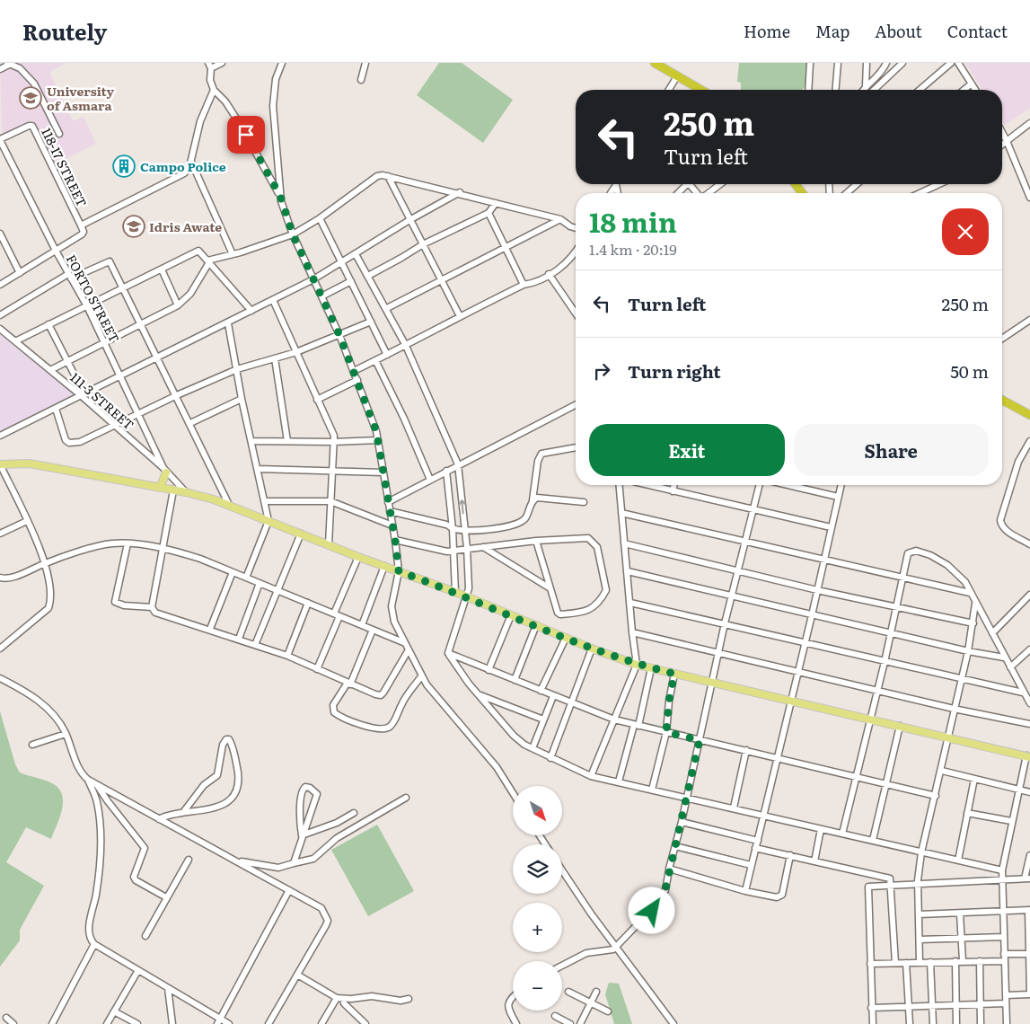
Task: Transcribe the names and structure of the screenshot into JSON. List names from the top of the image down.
{
  "streets": {
    "street": ["118-17 STREET", "FORTO STREET", "111-3 STREET"]
  },
  "crossings": [
    ["118-17 STREET", "FORTO STREET"],
    ["FORTO STREET", "111-3 STREET"]
  ],
  "places": {
    "school or university": ["University of Asmara", "Idris Awate"],
    "building": ["Campo Police"]
  },
  "north": "bottom right",
  "page": {
    "header": "Routely",
    "nav": [
      "Home",
      "Map",
      "About",
      "Contact"
    ],
    "turn": ["250 m", "Turn left"],
    "heading": ["18 min", "1.4 km · 20:19"],
    "list": [
      {
        "name": "Turn left",
        "value": "250 m"
      },
      {
        "name": "Turn right",
        "value": "50 m"
      }
    ],
    "buttons": ["Exit", "Share"],
    "map_buttons": ["+", "−"]
  }
}
